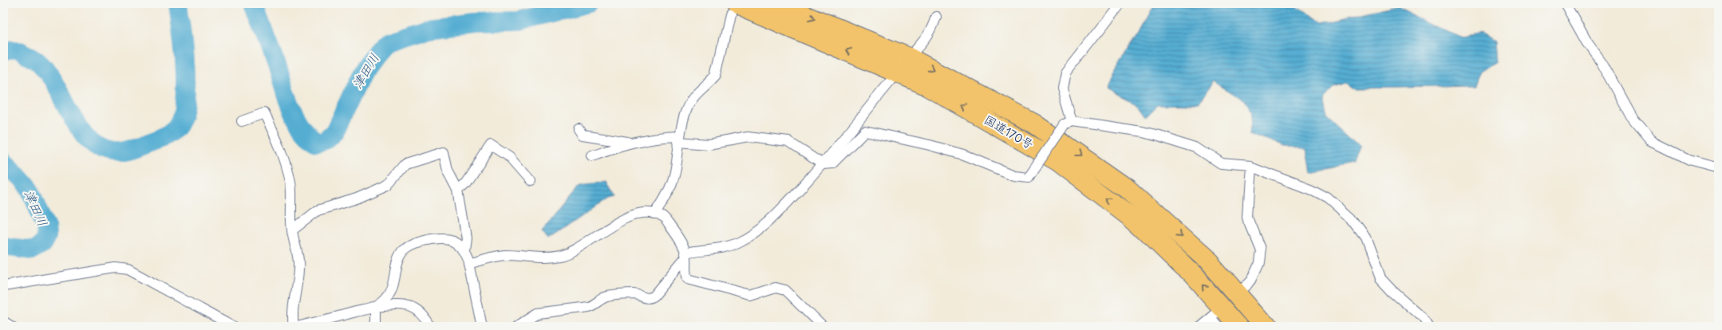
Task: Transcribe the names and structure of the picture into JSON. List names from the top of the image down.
{
  "streets": {
    "highway": ["国道170号"]
  },
  "water": ["津田川"]
}
